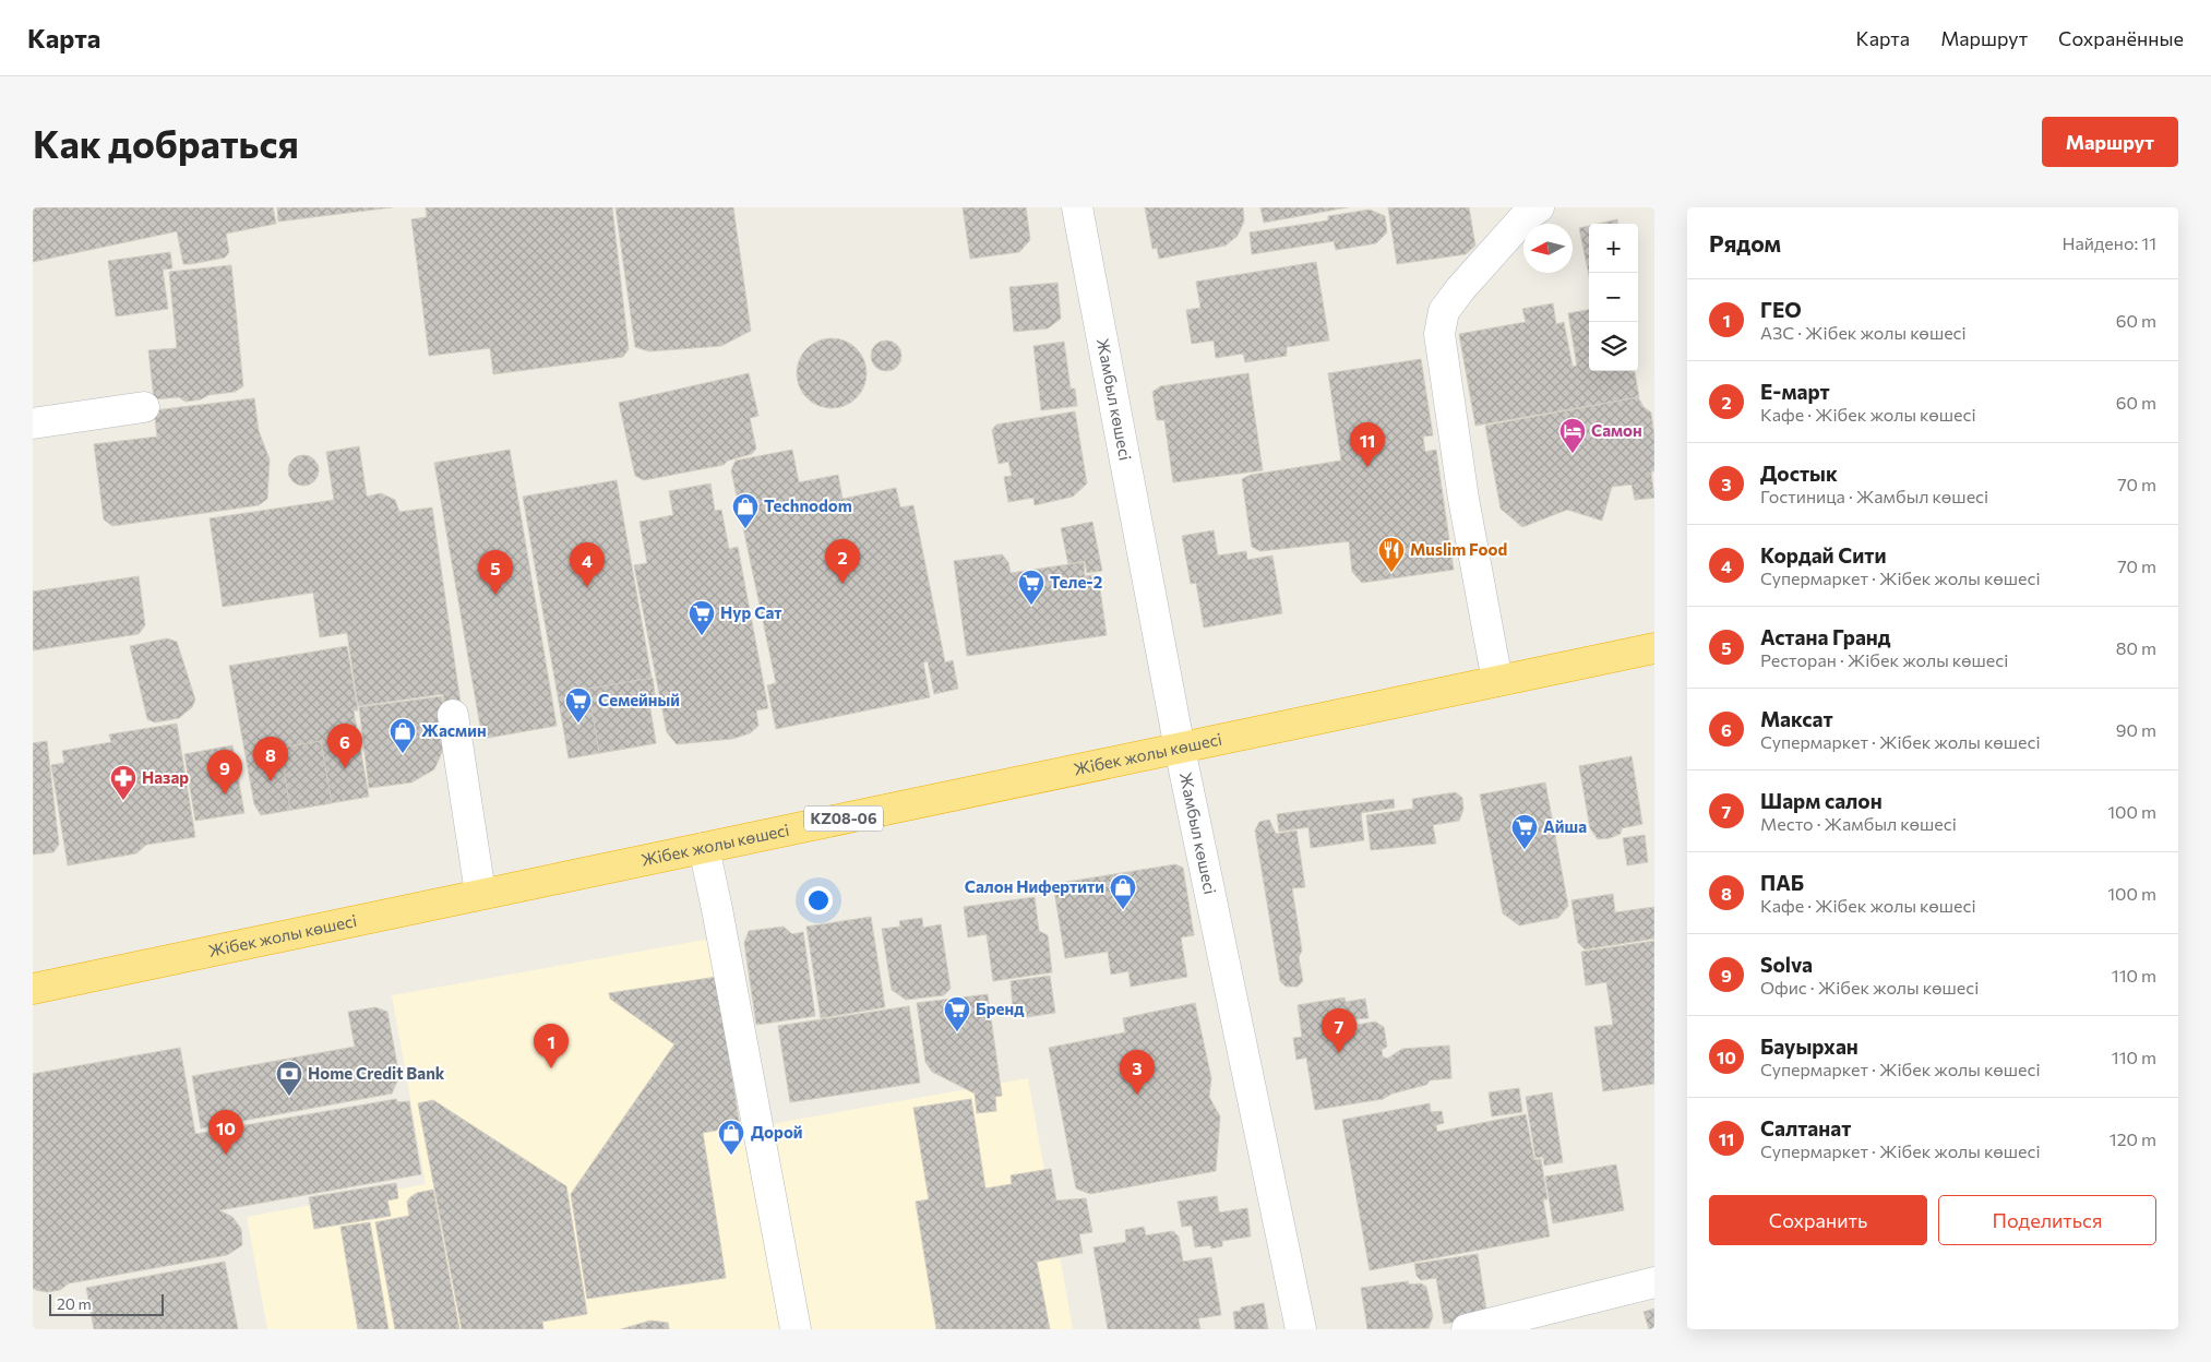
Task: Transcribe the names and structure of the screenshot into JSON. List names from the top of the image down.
{
  "streets": {
    "highway": ["Жібек жолы көшесі", "KZ08-06"],
    "street": ["Жамбыл көшесі"]
  },
  "crossings": [
    ["Жамбыл көшесі", "Жібек жолы көшесі"]
  ],
  "places": {
    "hotel": ["Самон"],
    "shop": [
      "Technodom",
      "Жасмин",
      "Салон Нифертити",
      "Дорой"
    ],
    "restaurant": ["Muslim Food"],
    "supermarket": [
      "Теле-2",
      "Нур Сат",
      "Семейный",
      "Айша",
      "Бренд"
    ],
    "pharmacy": ["Назар"],
    "bank": ["Home Credit Bank"]
  },
  "scale_bar": "20 m",
  "north": "left",
  "page": {
    "header": "Карта",
    "nav": ["Карта", "Маршрут", "Сохранённые"],
    "buttons": [
      "Маршрут",
      ["Сохранить", "Поделиться"]
    ],
    "title": "Как добраться",
    "heading": ["Рядом", "Найдено: 11"],
    "map_buttons": ["+", "−"],
    "list": [
      {
        "mark": "1",
        "name": "ГЕО",
        "note": "АЗС · Жібек жолы көшесі",
        "value": "60 m"
      },
      {
        "mark": "2",
        "name": "Е-март",
        "note": "Кафе · Жібек жолы көшесі",
        "value": "60 m"
      },
      {
        "mark": "3",
        "name": "Достык",
        "note": "Гостиница · Жамбыл көшесі",
        "value": "70 m"
      },
      {
        "mark": "4",
        "name": "Кордай Сити",
        "note": "Супермаркет · Жібек жолы көшесі",
        "value": "70 m"
      },
      {
        "mark": "5",
        "name": "Астана Гранд",
        "note": "Ресторан · Жібек жолы көшесі",
        "value": "80 m"
      },
      {
        "mark": "6",
        "name": "Максат",
        "note": "Супермаркет · Жібек жолы көшесі",
        "value": "90 m"
      },
      {
        "mark": "7",
        "name": "Шарм салон",
        "note": "Место · Жамбыл көшесі",
        "value": "100 m"
      },
      {
        "mark": "8",
        "name": "ПАБ",
        "note": "Кафе · Жібек жолы көшесі",
        "value": "100 m"
      },
      {
        "mark": "9",
        "name": "Solva",
        "note": "Офис · Жібек жолы көшесі",
        "value": "110 m"
      },
      {
        "mark": "10",
        "name": "Бауырхан",
        "note": "Супермаркет · Жібек жолы көшесі",
        "value": "110 m"
      },
      {
        "mark": "11",
        "name": "Салтанат",
        "note": "Супермаркет · Жібек жолы көшесі",
        "value": "120 m"
      }
    ],
    "pins": [
      "11",
      "2",
      "4",
      "5",
      "6",
      "8",
      "9",
      "7",
      "1",
      "3",
      "10"
    ],
    "scale": "20 m"
  }
}
